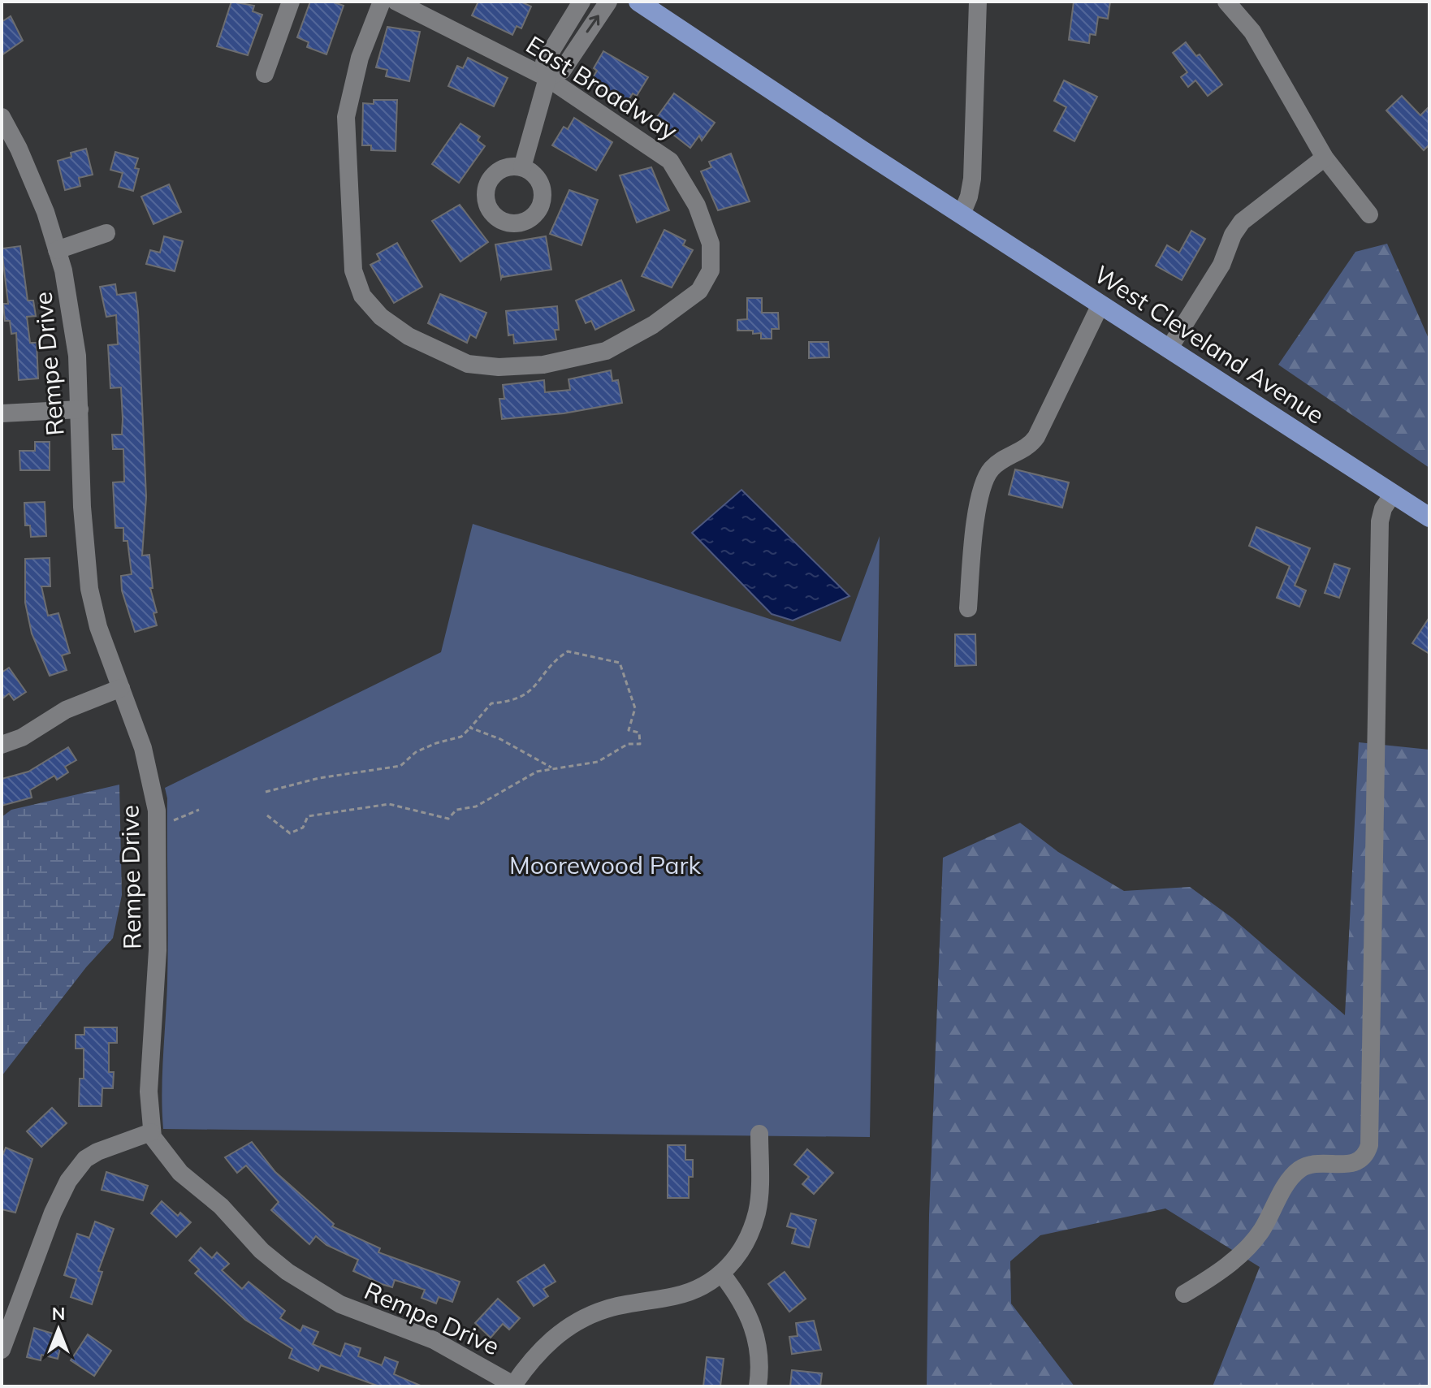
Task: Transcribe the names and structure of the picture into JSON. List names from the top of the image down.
{
  "streets": {
    "main road": ["West Cleveland Avenue"],
    "street": ["East Broadway", "Rempe Drive"]
  },
  "parks": ["Moorewood Park"],
  "north": "top"
}
